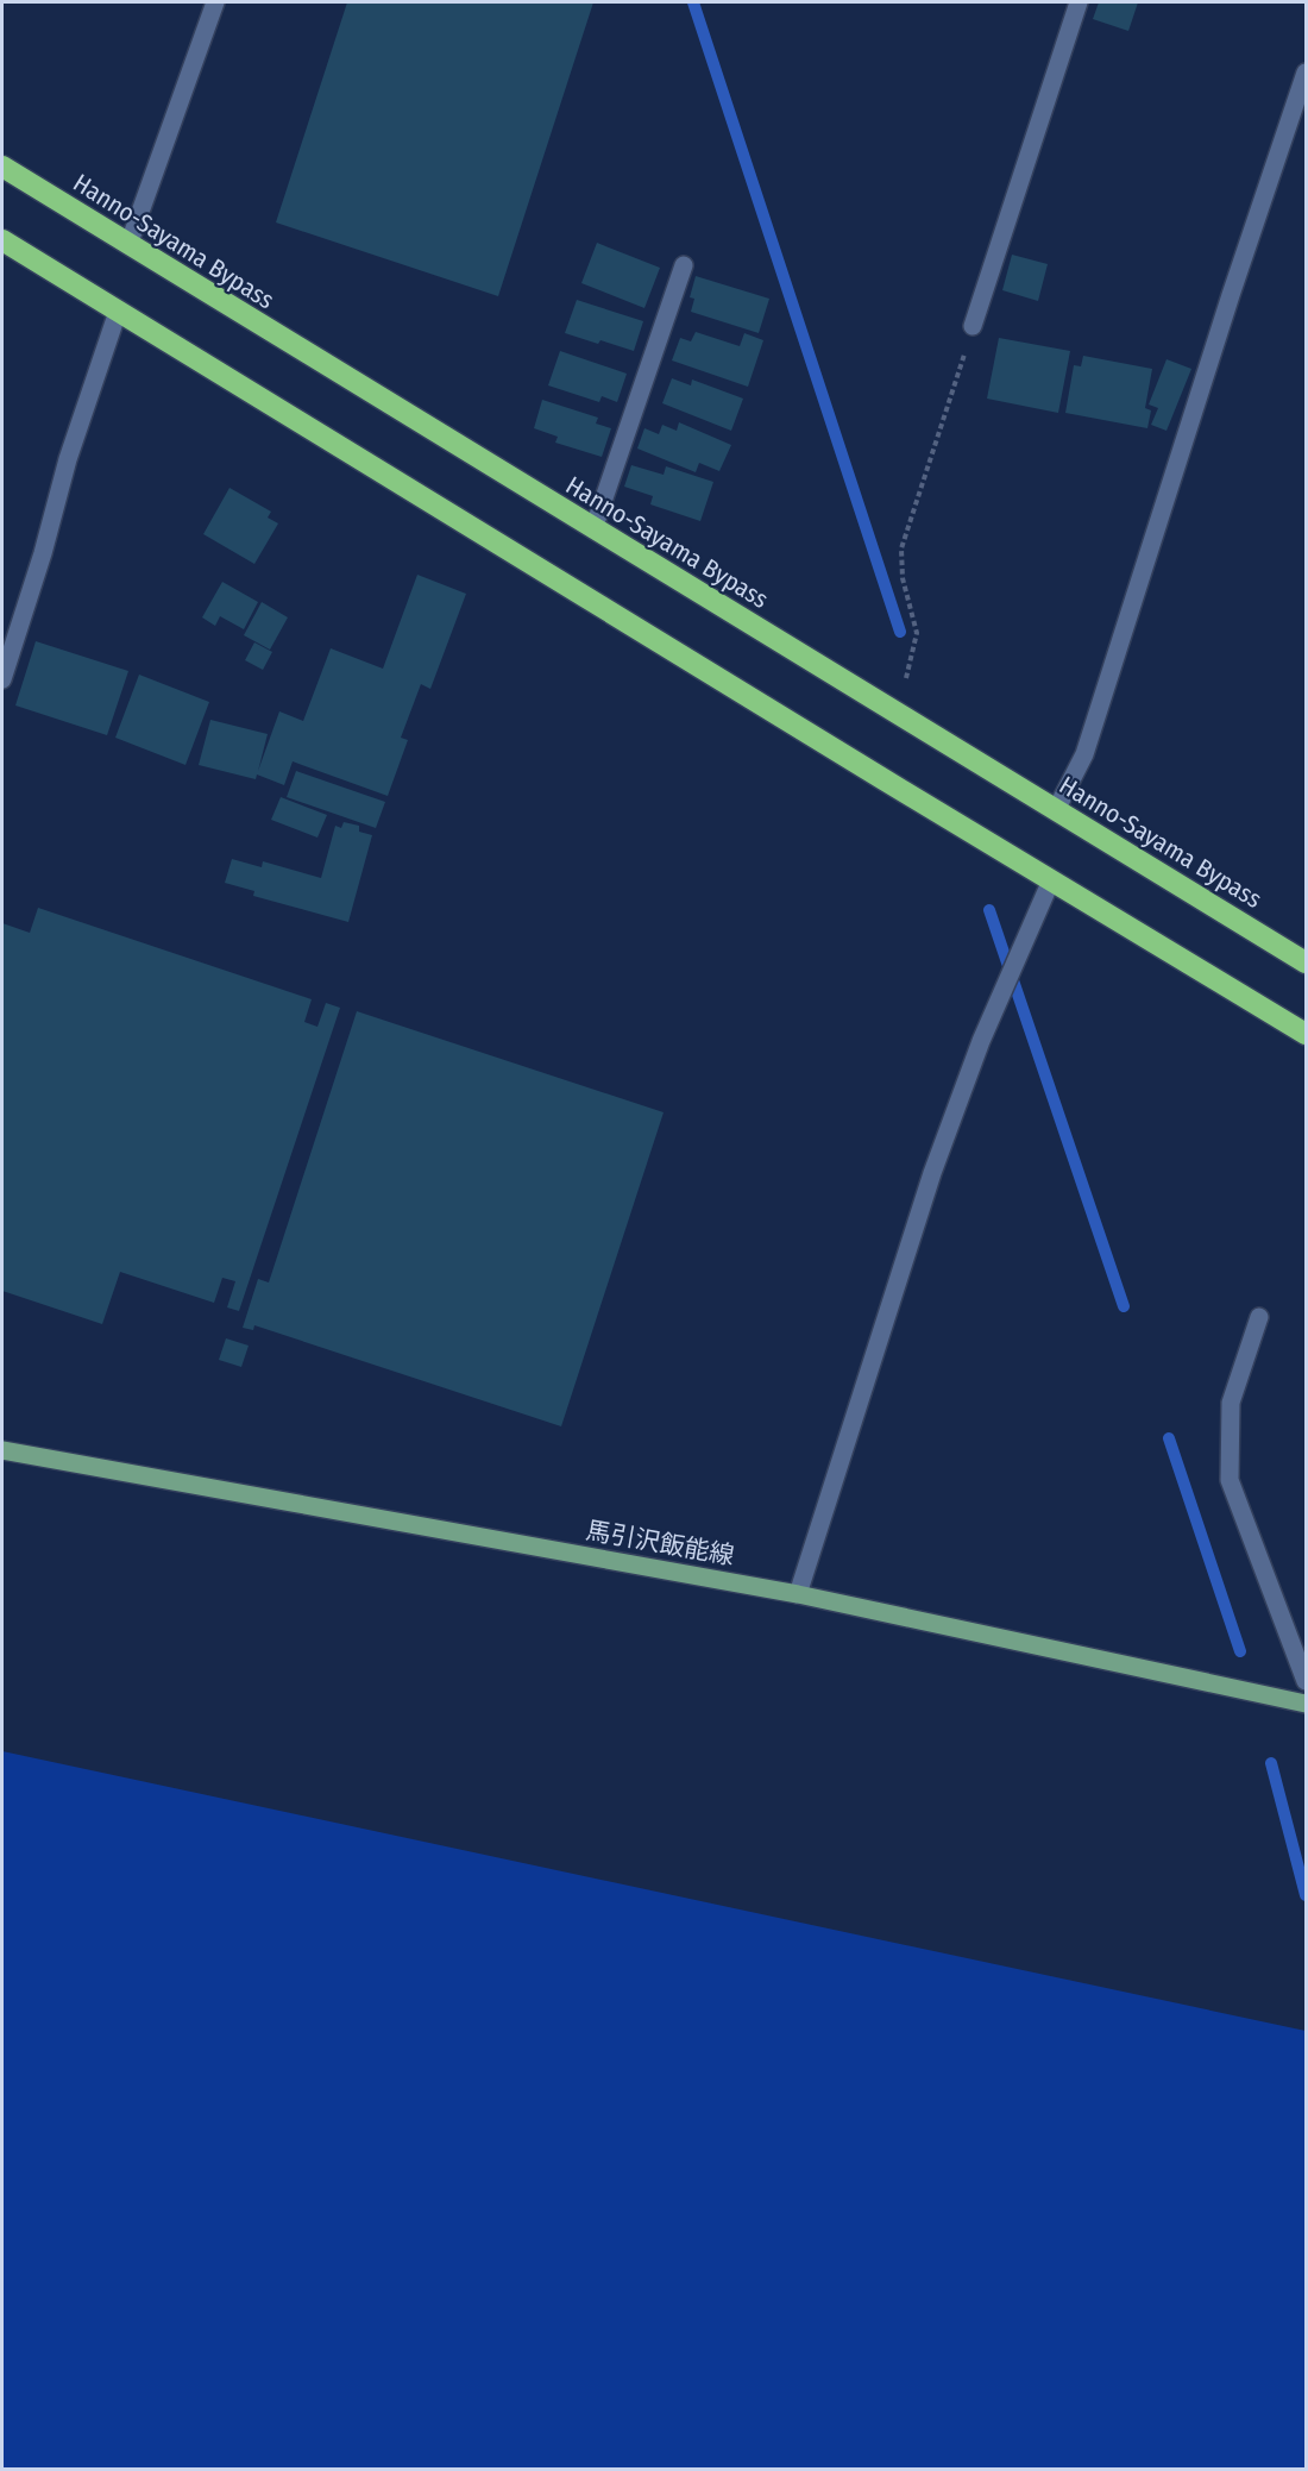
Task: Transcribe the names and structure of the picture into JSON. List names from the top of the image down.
{
  "streets": {
    "highway": ["Hanno-Sayama Bypass"],
    "main road": ["馬引沢飯能線"]
  }
}
